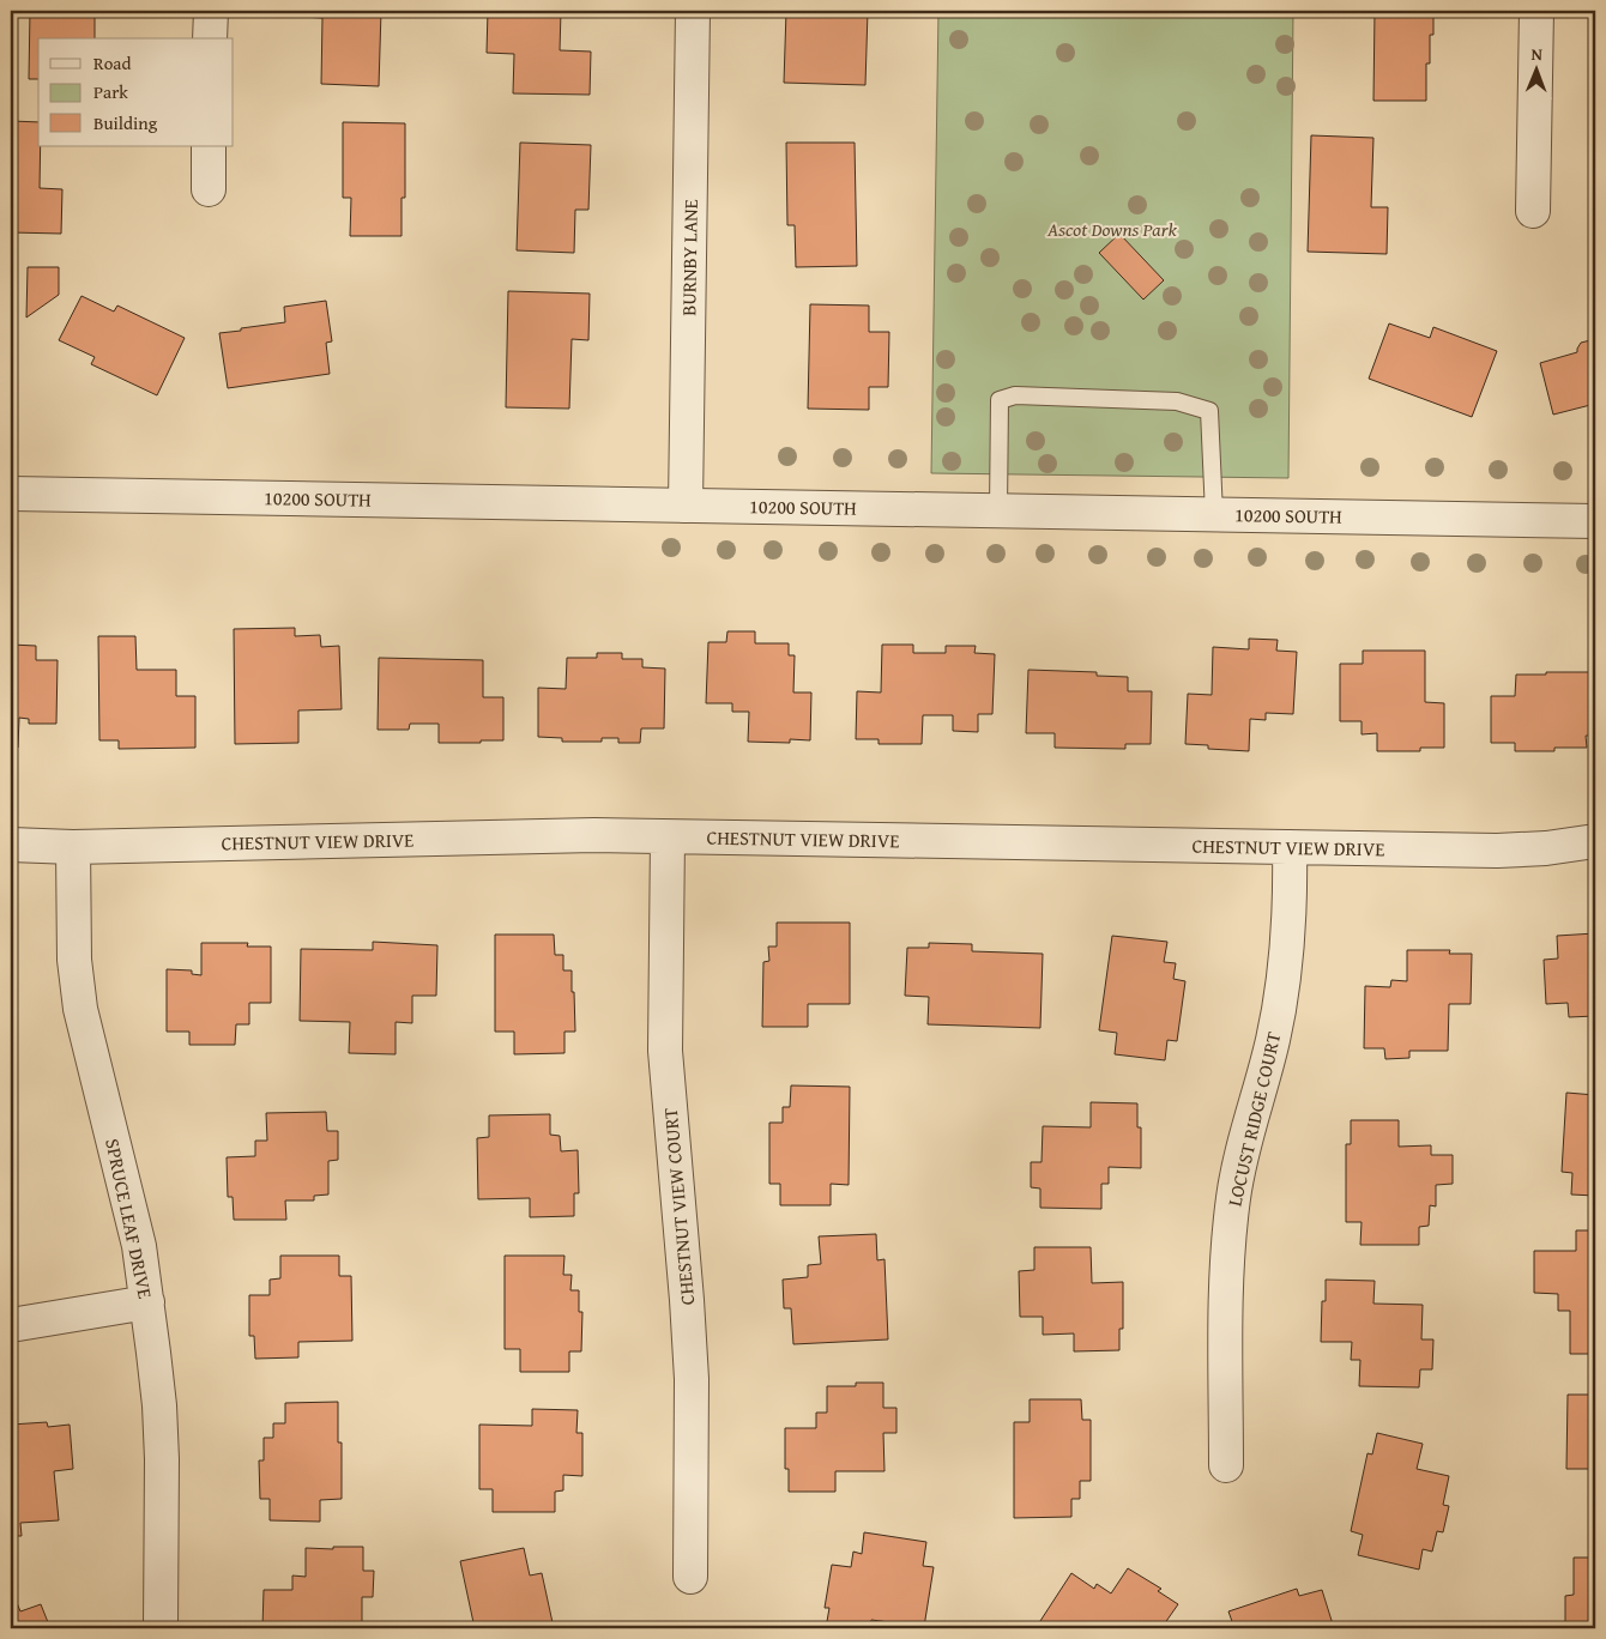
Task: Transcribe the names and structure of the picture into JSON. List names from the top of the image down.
{
  "streets": {
    "street": [
      "BURNBY LANE",
      "10200 SOUTH",
      "CHESTNUT VIEW DRIVE",
      "LOCUST RIDGE COURT",
      "CHESTNUT VIEW COURT",
      "SPRUCE LEAF DRIVE"
    ]
  },
  "crossings": [
    ["BURNBY LANE", "10200 SOUTH"],
    ["CHESTNUT VIEW DRIVE", "LOCUST RIDGE COURT"],
    ["CHESTNUT VIEW DRIVE", "CHESTNUT VIEW COURT"],
    ["CHESTNUT VIEW DRIVE", "SPRUCE LEAF DRIVE"]
  ],
  "parks": ["Ascot Downs Park"],
  "legend": ["Road", "Park", "Building"],
  "north": "top"
}
